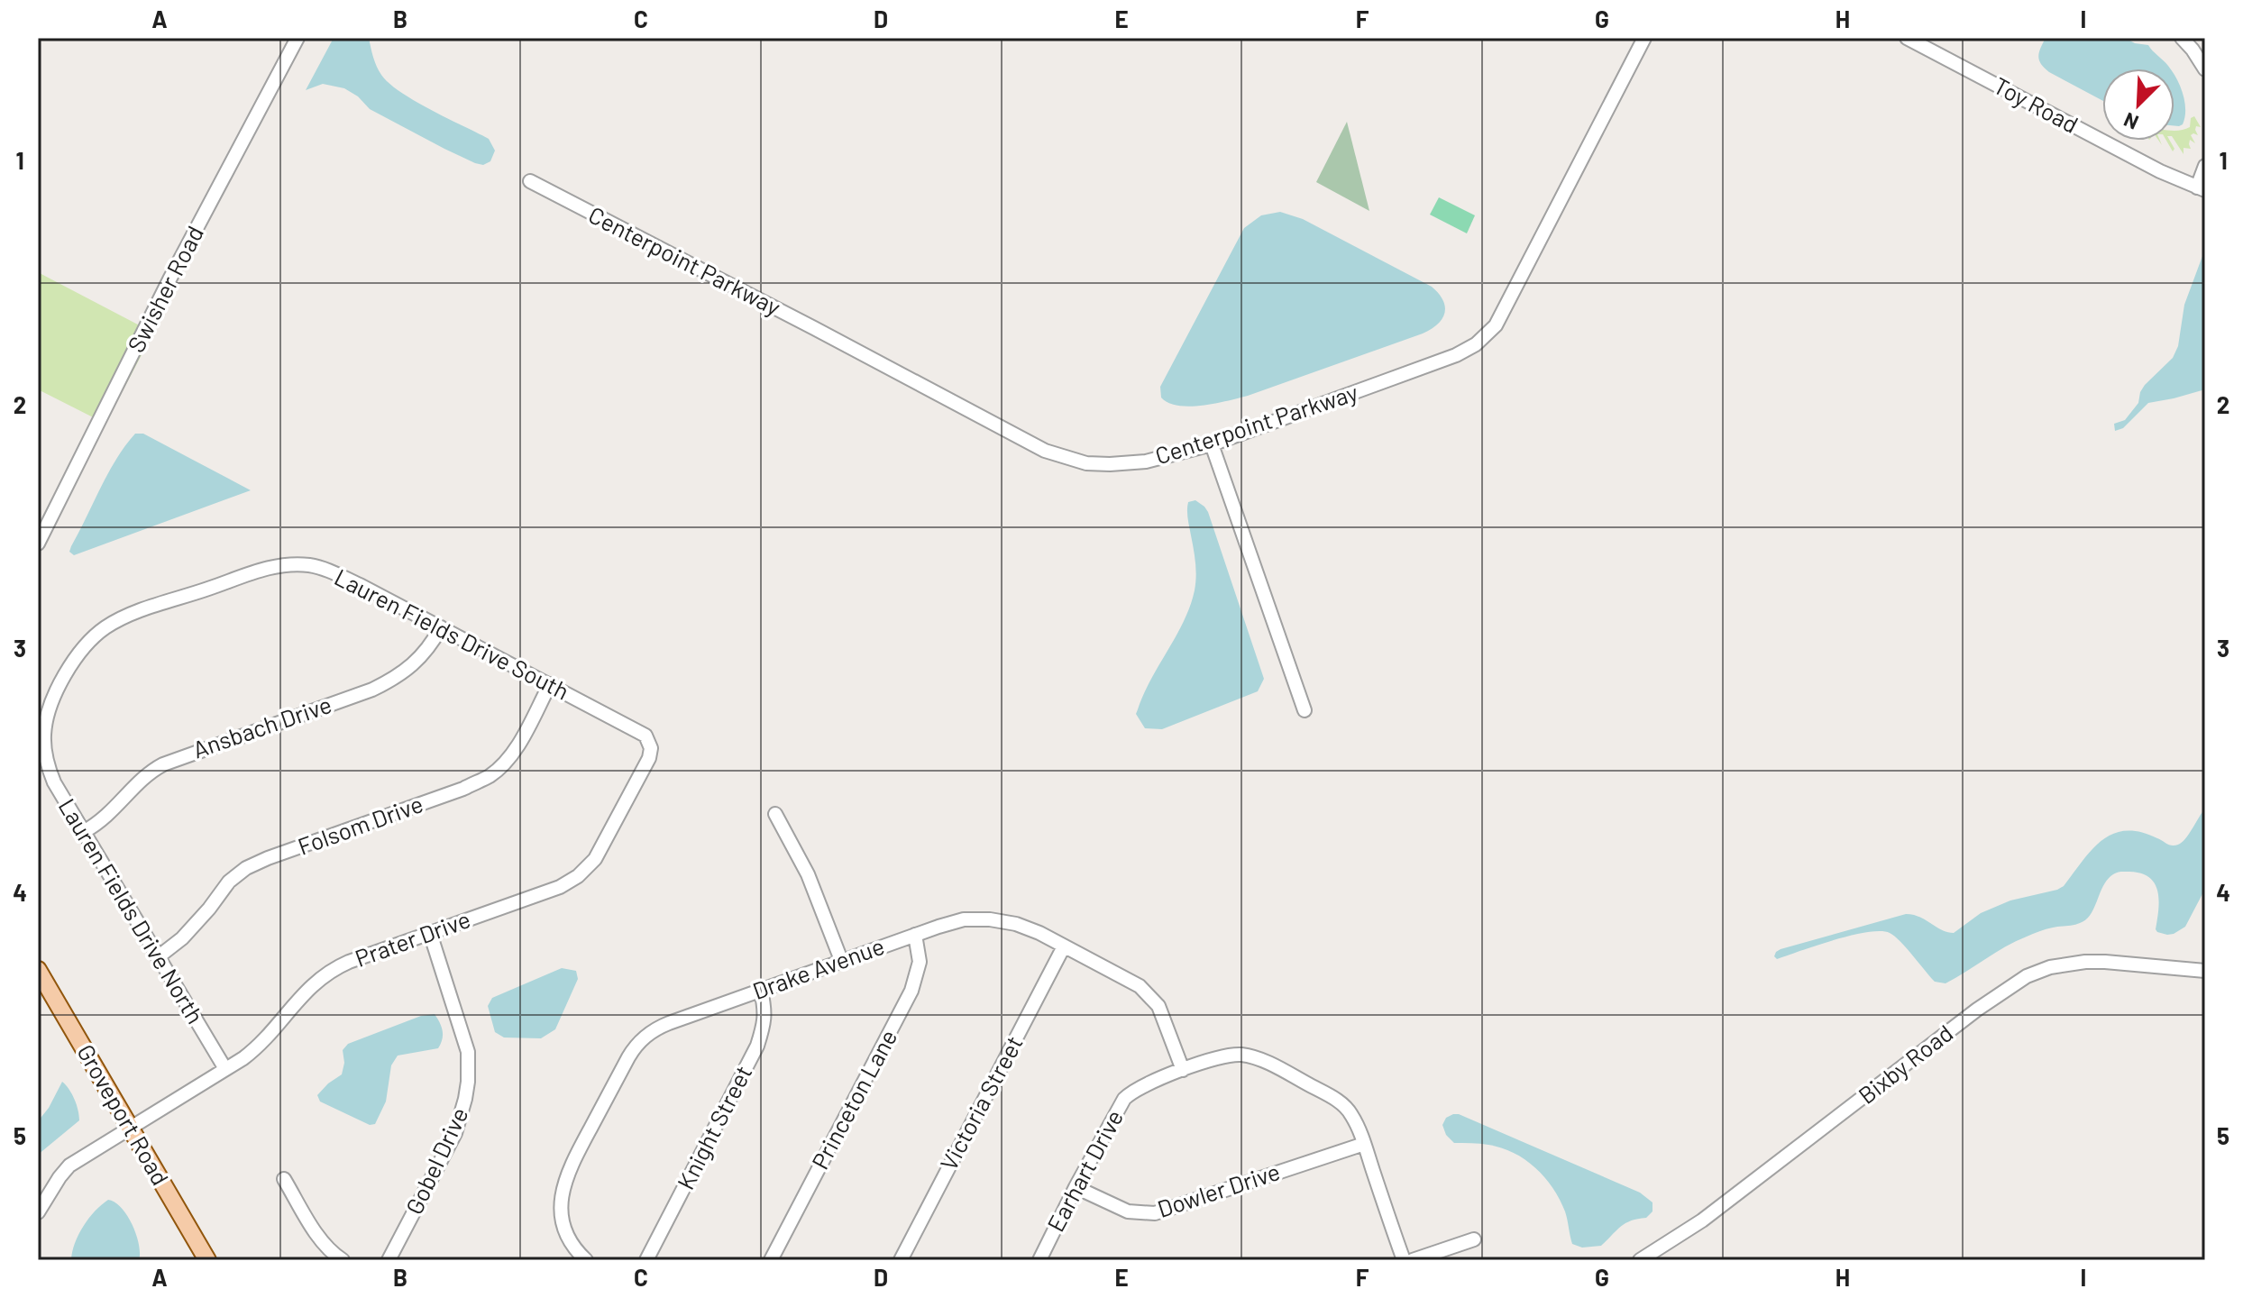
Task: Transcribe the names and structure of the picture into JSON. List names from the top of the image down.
{
  "streets": {
    "main road": ["Groveport Road"],
    "street": [
      "Toy Road",
      "Centerpoint Parkway",
      "Swisher Road",
      "Lauren Fields Drive South",
      "Ansbach Drive",
      "Folsom Drive",
      "Lauren Fields Drive North",
      "Prater Drive",
      "Drake Avenue",
      "Bixby Road",
      "Princeton Lane",
      "Victoria Street",
      "Knight Street",
      "Gobel Drive",
      "Earhart Drive",
      "Dowler Drive"
    ]
  },
  "crossings": [
    ["Lauren Fields Drive South", "Ansbach Drive"],
    ["Lauren Fields Drive South", "Folsom Drive"],
    ["Lauren Fields Drive South", "Lauren Fields Drive North"],
    ["Lauren Fields Drive South", "Prater Drive"],
    ["Ansbach Drive", "Lauren Fields Drive North"],
    ["Folsom Drive", "Lauren Fields Drive North"],
    ["Lauren Fields Drive North", "Prater Drive"],
    ["Prater Drive", "Groveport Road"],
    ["Prater Drive", "Gobel Drive"],
    ["Drake Avenue", "Princeton Lane"],
    ["Drake Avenue", "Victoria Street"],
    ["Drake Avenue", "Knight Street"],
    ["Drake Avenue", "Earhart Drive"],
    ["Earhart Drive", "Dowler Drive"]
  ],
  "north": "bottom left",
  "grid": {
    "columns": [
      "A",
      "B",
      "C",
      "D",
      "E",
      "F",
      "G",
      "H",
      "I"
    ],
    "rows": [
      "1",
      "2",
      "3",
      "4",
      "5"
    ]
  }
}
